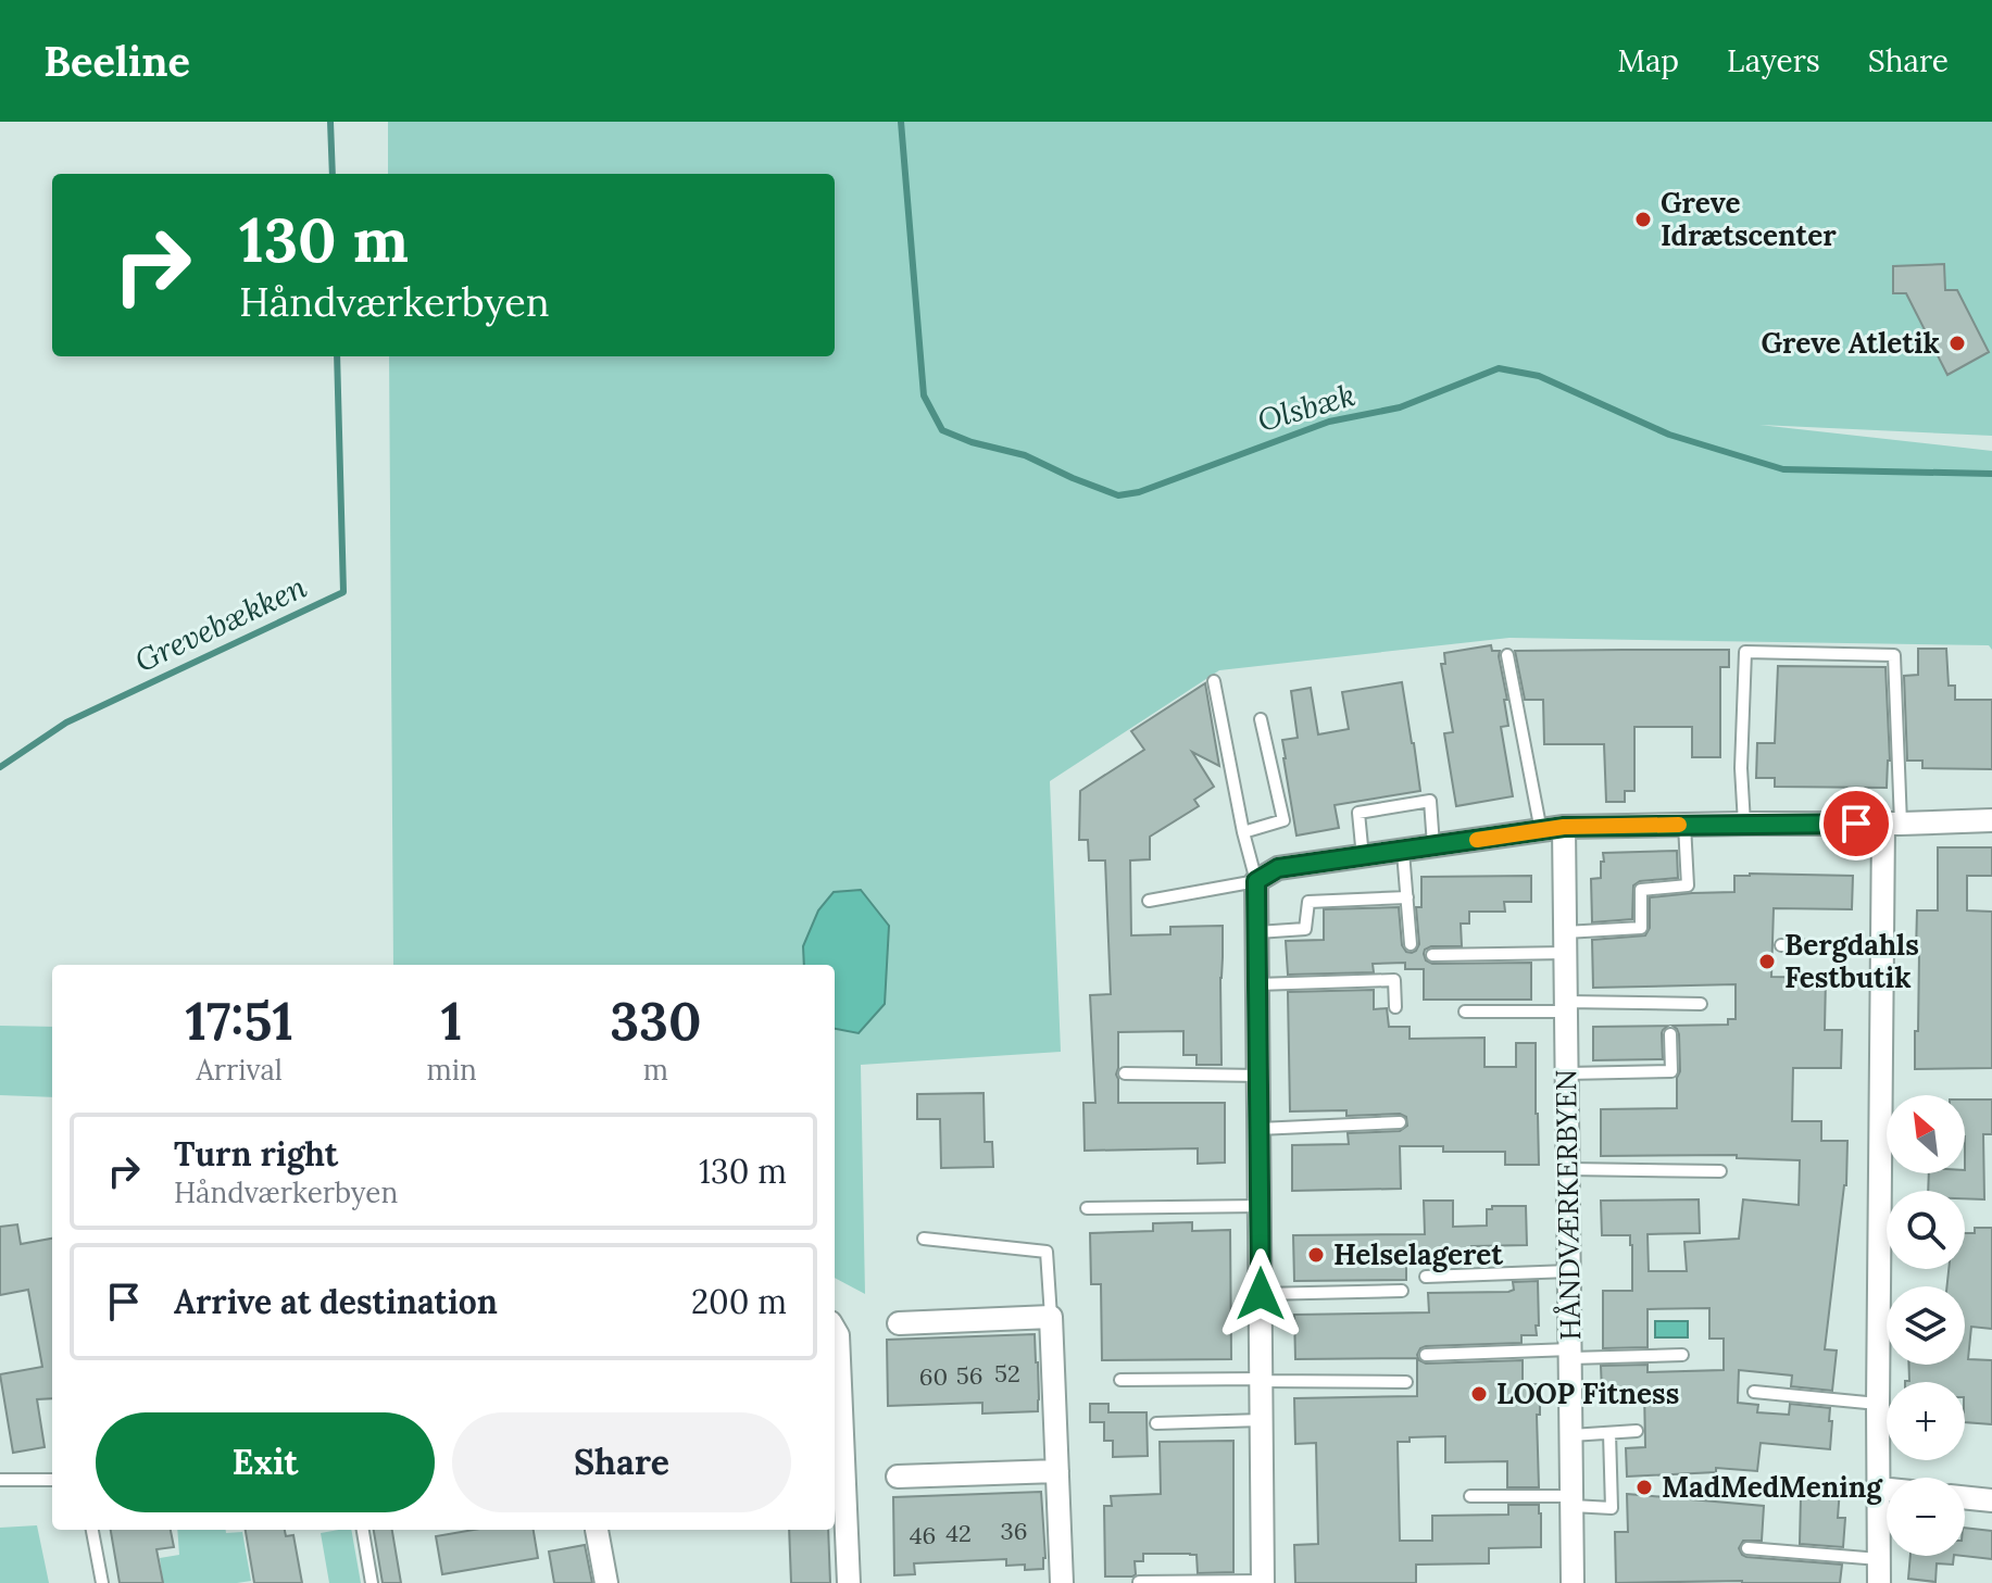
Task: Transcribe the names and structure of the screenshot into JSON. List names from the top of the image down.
{
  "streets": {
    "street": ["HÅNDVÆRKERBYEN"]
  },
  "water": ["Olsbæk", "Grevebækken"],
  "places": [
    "Greve Idrætscenter",
    "Greve Atletik",
    "Bergdahls Festbutik",
    "Helselageret",
    "LOOP Fitness",
    "MadMedMening"
  ],
  "house_numbers": [
    "52",
    "56",
    "60",
    "36",
    "42",
    "46"
  ],
  "north": "top left",
  "page": {
    "header": "Beeline",
    "nav": ["Map", "Layers", "Share"],
    "turn": ["130 m", "Håndværkerbyen"],
    "eta": [
      "17:51",
      "Arrival",
      "1",
      "min",
      "330",
      "m"
    ],
    "map_buttons": ["+", "−"],
    "list": [
      {
        "name": "Turn right",
        "note": "Håndværkerbyen",
        "value": "130 m"
      },
      {
        "name": "Arrive at destination",
        "value": "200 m"
      }
    ],
    "buttons": ["Exit", "Share"]
  }
}
